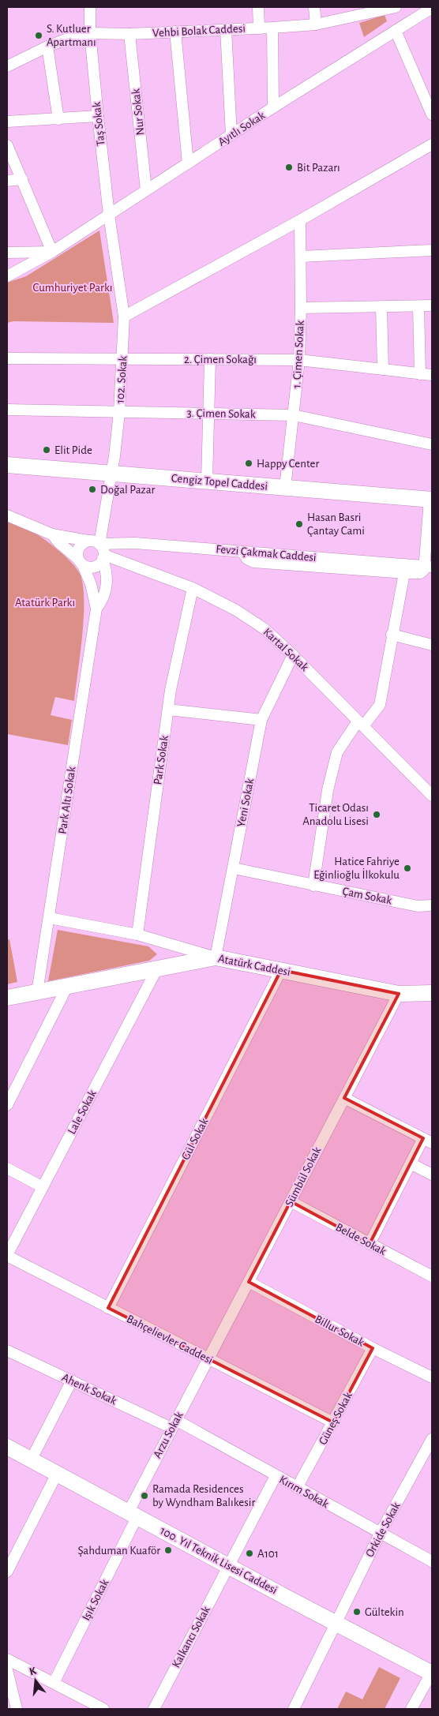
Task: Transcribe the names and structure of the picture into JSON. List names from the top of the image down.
{
  "streets": {
    "main road": ["Cengiz Topel Caddesi", "Atatürk Caddesi", "100. Yıl Teknik Lisesi Caddesi"],
    "street": [
      "Vehbi Bolak Caddesi",
      "Nur Sokak",
      "Taş Sokak",
      "Ayıtlı Sokak",
      "1. Çimen Sokak",
      "2. Çimen Sokağı",
      "102. Sokak",
      "3. Çimen Sokak",
      "Fevzi Çakmak Caddesi",
      "Kartal Sokak",
      "Park Sokak",
      "Park Altı Sokak",
      "Yeni Sokak",
      "Çam Sokak",
      "Lale Sokak",
      "Gül Sokak",
      "Sümbül Sokak",
      "Belde Sokak",
      "Billur Sokak",
      "Bahçelievler Caddesi",
      "Ahenk Sokak",
      "Güneş Sokak",
      "Arzu Sokak",
      "Kırım Sokak",
      "Orkide Sokak",
      "Işık Sokak",
      "Kalkancı Sokak"
    ]
  },
  "crossings": [
    ["Vehbi Bolak Caddesi", "Nur Sokak"],
    ["Vehbi Bolak Caddesi", "Taş Sokak"],
    ["Nur Sokak", "Ayıtlı Sokak"],
    ["Taş Sokak", "Ayıtlı Sokak"],
    ["Taş Sokak", "102. Sokak"],
    ["Ayıtlı Sokak", "102. Sokak"],
    ["1. Çimen Sokak", "2. Çimen Sokağı"],
    ["1. Çimen Sokak", "3. Çimen Sokak"],
    ["1. Çimen Sokak", "Cengiz Topel Caddesi"],
    ["2. Çimen Sokağı", "102. Sokak"],
    ["102. Sokak", "3. Çimen Sokak"],
    ["102. Sokak", "Cengiz Topel Caddesi"],
    ["102. Sokak", "Fevzi Çakmak Caddesi"],
    ["102. Sokak", "Kartal Sokak"],
    ["Fevzi Çakmak Caddesi", "Kartal Sokak"],
    ["Kartal Sokak", "Park Sokak"],
    ["Kartal Sokak", "Yeni Sokak"],
    ["Park Altı Sokak", "Atatürk Caddesi"],
    ["Yeni Sokak", "Çam Sokak"],
    ["Yeni Sokak", "Atatürk Caddesi"],
    ["Atatürk Caddesi", "Lale Sokak"],
    ["Atatürk Caddesi", "Gül Sokak"],
    ["Atatürk Caddesi", "Sümbül Sokak"],
    ["Lale Sokak", "Bahçelievler Caddesi"],
    ["Gül Sokak", "Bahçelievler Caddesi"],
    ["Sümbül Sokak", "Belde Sokak"],
    ["Sümbül Sokak", "Billur Sokak"],
    ["Sümbül Sokak", "Bahçelievler Caddesi"],
    ["Sümbül Sokak", "Arzu Sokak"],
    ["Billur Sokak", "Güneş Sokak"],
    ["Bahçelievler Caddesi", "Güneş Sokak"],
    ["Bahçelievler Caddesi", "Arzu Sokak"],
    ["Ahenk Sokak", "Arzu Sokak"],
    ["Ahenk Sokak", "Kırım Sokak"],
    ["Güneş Sokak", "Kırım Sokak"],
    ["Arzu Sokak", "Kırım Sokak"],
    ["Arzu Sokak", "100. Yıl Teknik Lisesi Caddesi"],
    ["Arzu Sokak", "Işık Sokak"],
    ["Kırım Sokak", "Orkide Sokak"],
    ["Orkide Sokak", "100. Yıl Teknik Lisesi Caddesi"],
    ["100. Yıl Teknik Lisesi Caddesi", "Işık Sokak"],
    ["100. Yıl Teknik Lisesi Caddesi", "Kalkancı Sokak"]
  ],
  "parks": ["Cumhuriyet Parkı", "Atatürk Parkı"],
  "places": [
    "S. Kutluer Apartmanı",
    "Bit Pazarı",
    "Elit Pide",
    "Happy Center",
    "Doğal Pazar",
    "Hasan Basri Çantay Cami",
    "Ticaret Odası Anadolu Lisesi",
    "Hatice Fahriye Eğinlioğlu İlkokulu",
    "Ramada Residences by Wyndham Balıkesir",
    "Şahduman Kuaför",
    "A101",
    "Gültekin"
  ],
  "north": "top"
}
